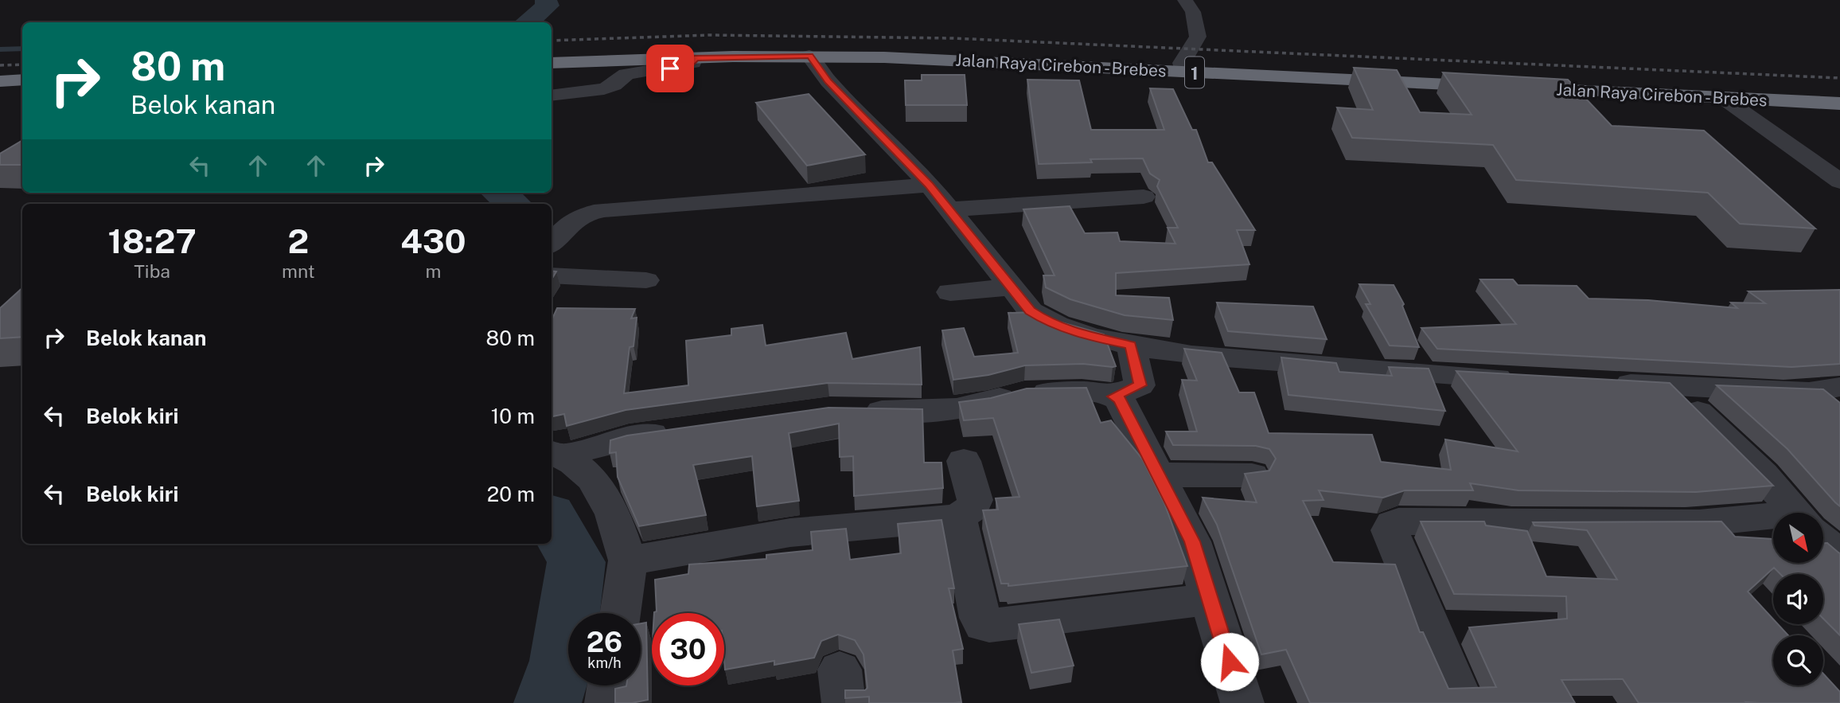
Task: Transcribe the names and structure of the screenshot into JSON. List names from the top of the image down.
{
  "streets": {
    "highway": ["Jalan Raya Cirebon - Brebes", "1"]
  },
  "north": "bottom right",
  "page": {
    "turn": ["80 m", "Belok kanan"],
    "eta": [
      "18:27",
      "Tiba",
      "2",
      "mnt",
      "430",
      "m"
    ],
    "list": [
      {
        "name": "Belok kanan",
        "value": "80 m"
      },
      {
        "name": "Belok kiri",
        "value": "10 m"
      },
      {
        "name": "Belok kiri",
        "value": "20 m"
      }
    ],
    "speed": "26 km/h",
    "limit": "30"
  }
}
